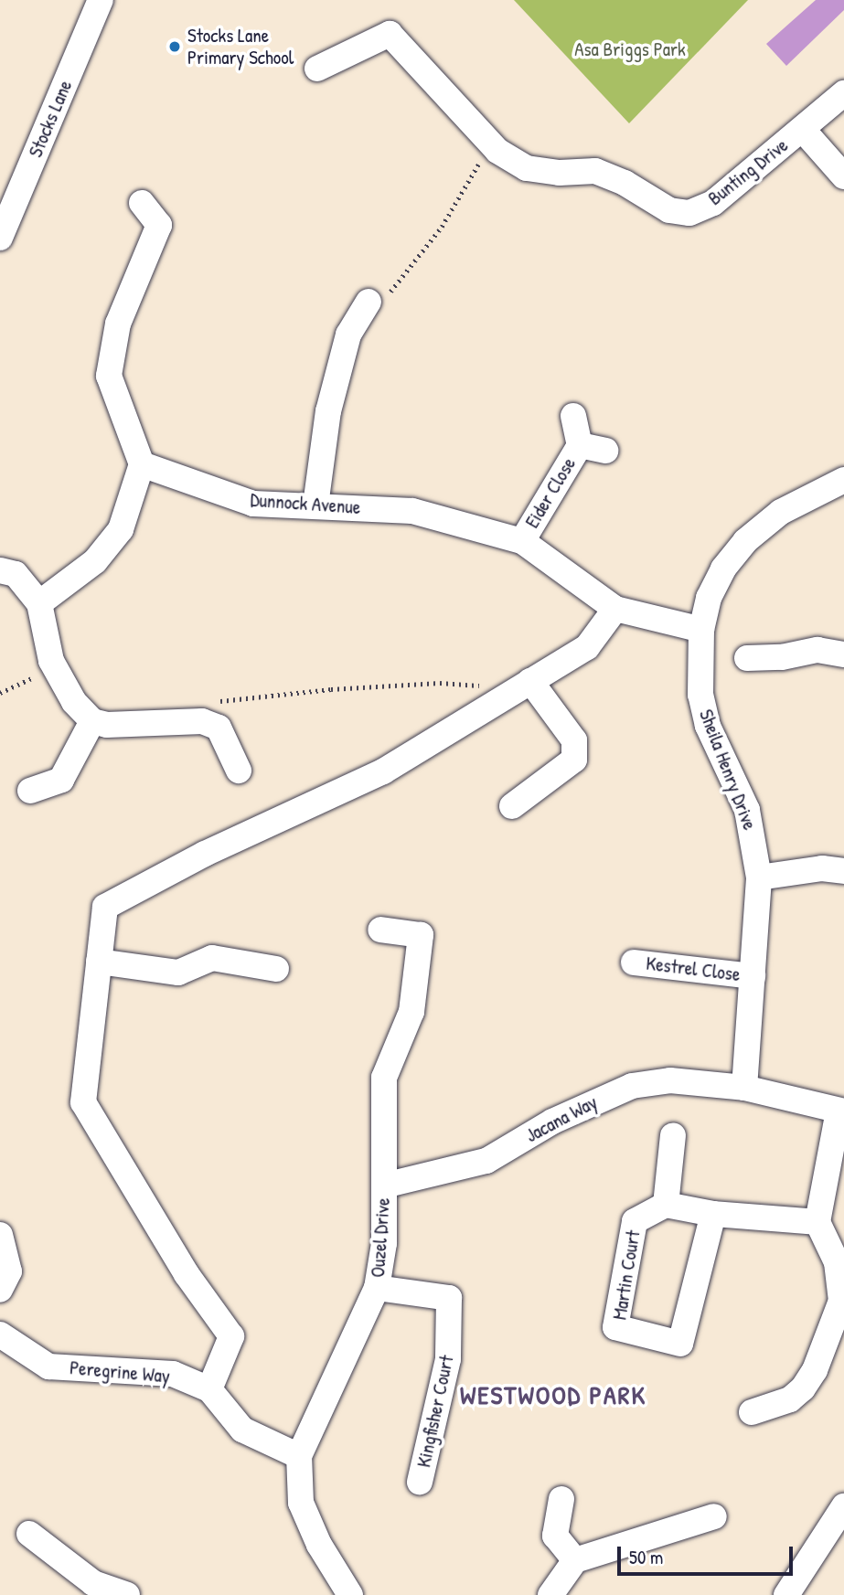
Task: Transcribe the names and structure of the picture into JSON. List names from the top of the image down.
{
  "streets": {
    "street": [
      "Stocks Lane",
      "Bunting Drive",
      "Eider Close",
      "Dunnock Avenue",
      "Sheila Henry Drive",
      "Kestrel Close",
      "Jacana Way",
      "Ouzel Drive",
      "Martin Court",
      "Peregrine Way",
      "Kingfisher Court"
    ]
  },
  "crossings": [
    ["Eider Close", "Dunnock Avenue"],
    ["Dunnock Avenue", "Sheila Henry Drive"],
    ["Sheila Henry Drive", "Kestrel Close"],
    ["Sheila Henry Drive", "Jacana Way"],
    ["Jacana Way", "Ouzel Drive"],
    ["Ouzel Drive", "Peregrine Way"],
    ["Ouzel Drive", "Kingfisher Court"]
  ],
  "districts": ["WESTWOOD PARK"],
  "parks": ["Asa Briggs Park"],
  "places": ["Stocks Lane Primary School"],
  "scale_bar": "50 m"
}
